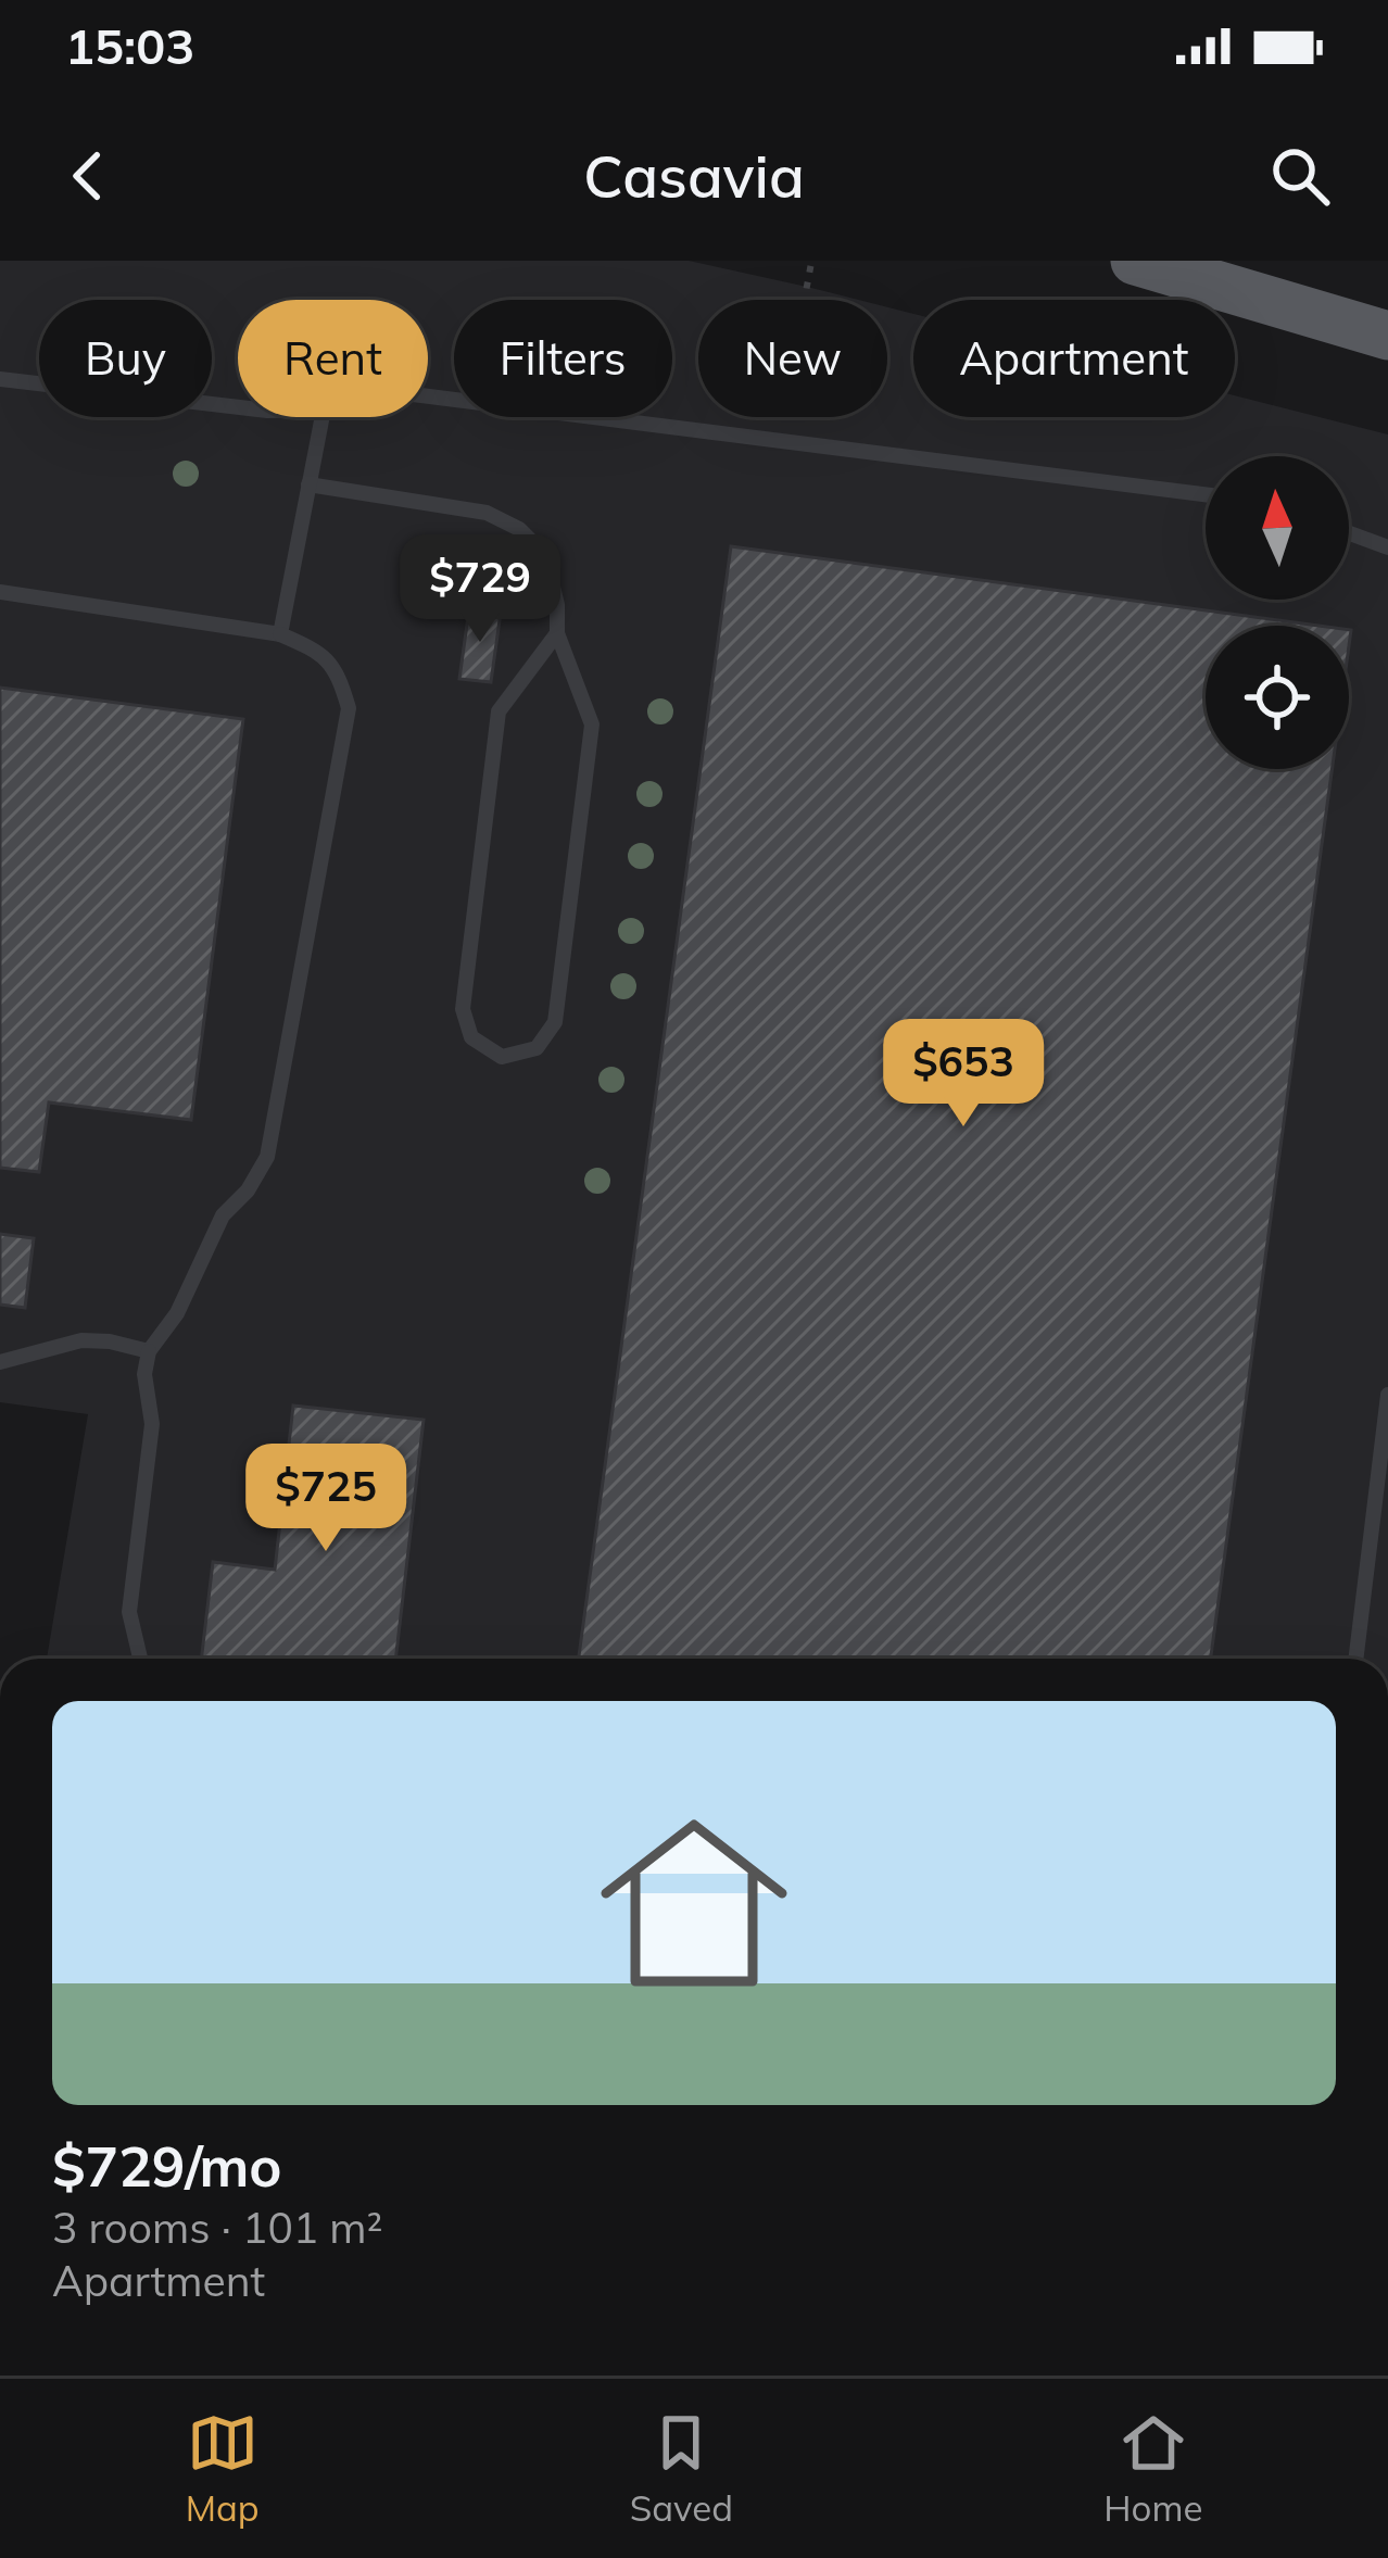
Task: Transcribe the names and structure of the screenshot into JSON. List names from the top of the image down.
{
  "north": "top",
  "page": {
    "status": "15:03",
    "header": "Casavia",
    "chip": [
      "Buy",
      "Rent",
      "Filters",
      "New",
      "Apartment"
    ],
    "price": ["$729", "$653", "$725"],
    "list": [
      {
        "name": "$729/mo",
        "note": "3 rooms · 101 m² · Apartment"
      }
    ],
    "tabs": ["Map", "Saved", "Home"]
  }
}
